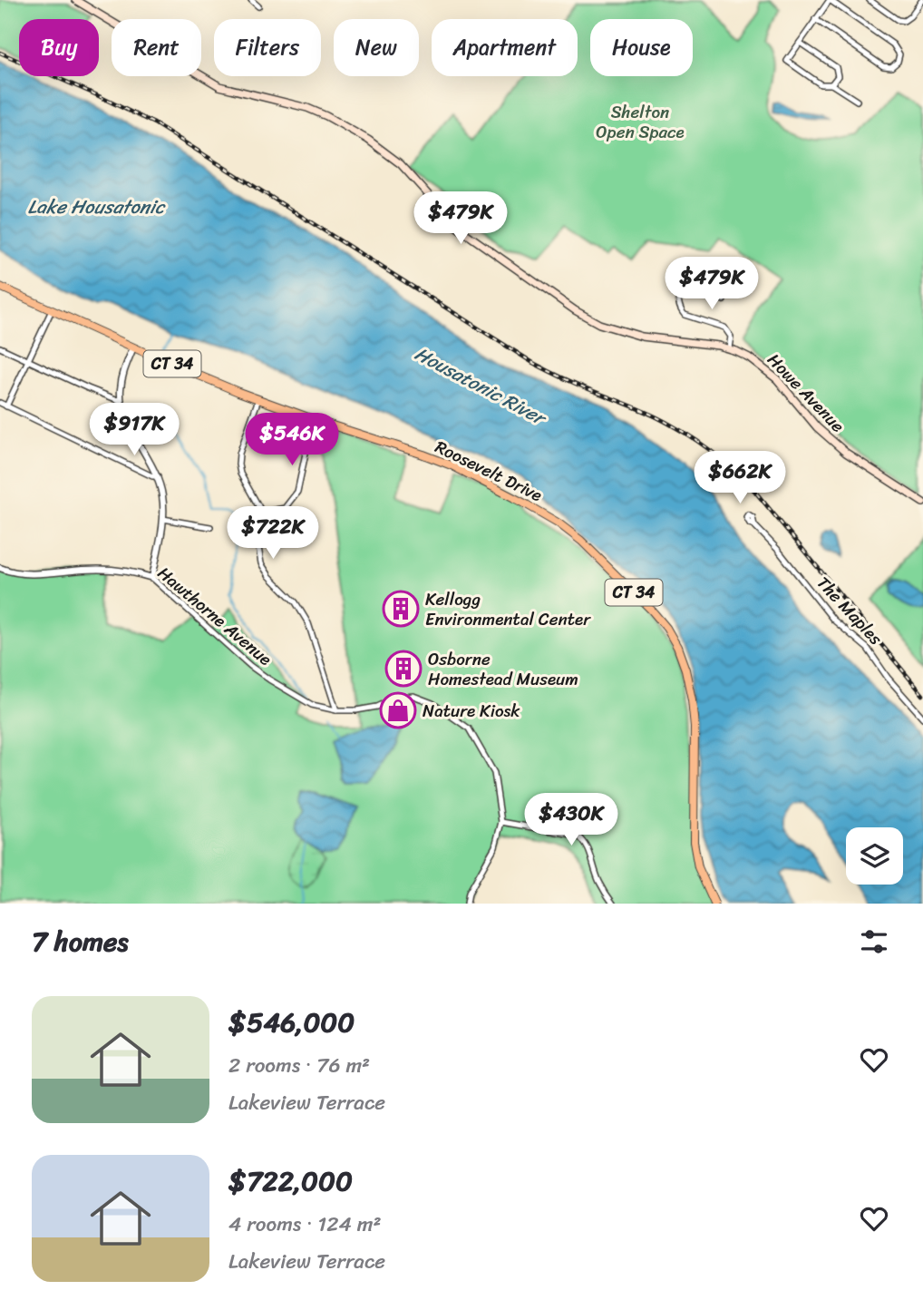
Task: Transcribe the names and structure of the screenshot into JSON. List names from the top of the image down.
{
  "streets": {
    "main road": ["CT 34", "Howe Avenue", "Roosevelt Drive"],
    "street": ["The Maples", "Hawthorne Avenue"]
  },
  "water": ["Lake Housatonic", "Housatonic River"],
  "parks": ["Shelton Open Space"],
  "places": {
    "building": ["Kellogg Environmental Center", "Osborne Homestead Museum"],
    "shop": ["Nature Kiosk"]
  },
  "page": {
    "chip": [
      "Buy",
      "Rent",
      "Filters",
      "New",
      "Apartment",
      "House"
    ],
    "price": [
      "$479K",
      "$479K",
      "$917K",
      "$546K",
      "$662K",
      "$722K",
      "$430K"
    ],
    "heading": "7 homes",
    "list": [
      {
        "name": "$546,000",
        "note": "2 rooms · 76 m² · Lakeview Terrace"
      },
      {
        "name": "$722,000",
        "note": "4 rooms · 124 m² · Lakeview Terrace"
      }
    ]
  }
}
